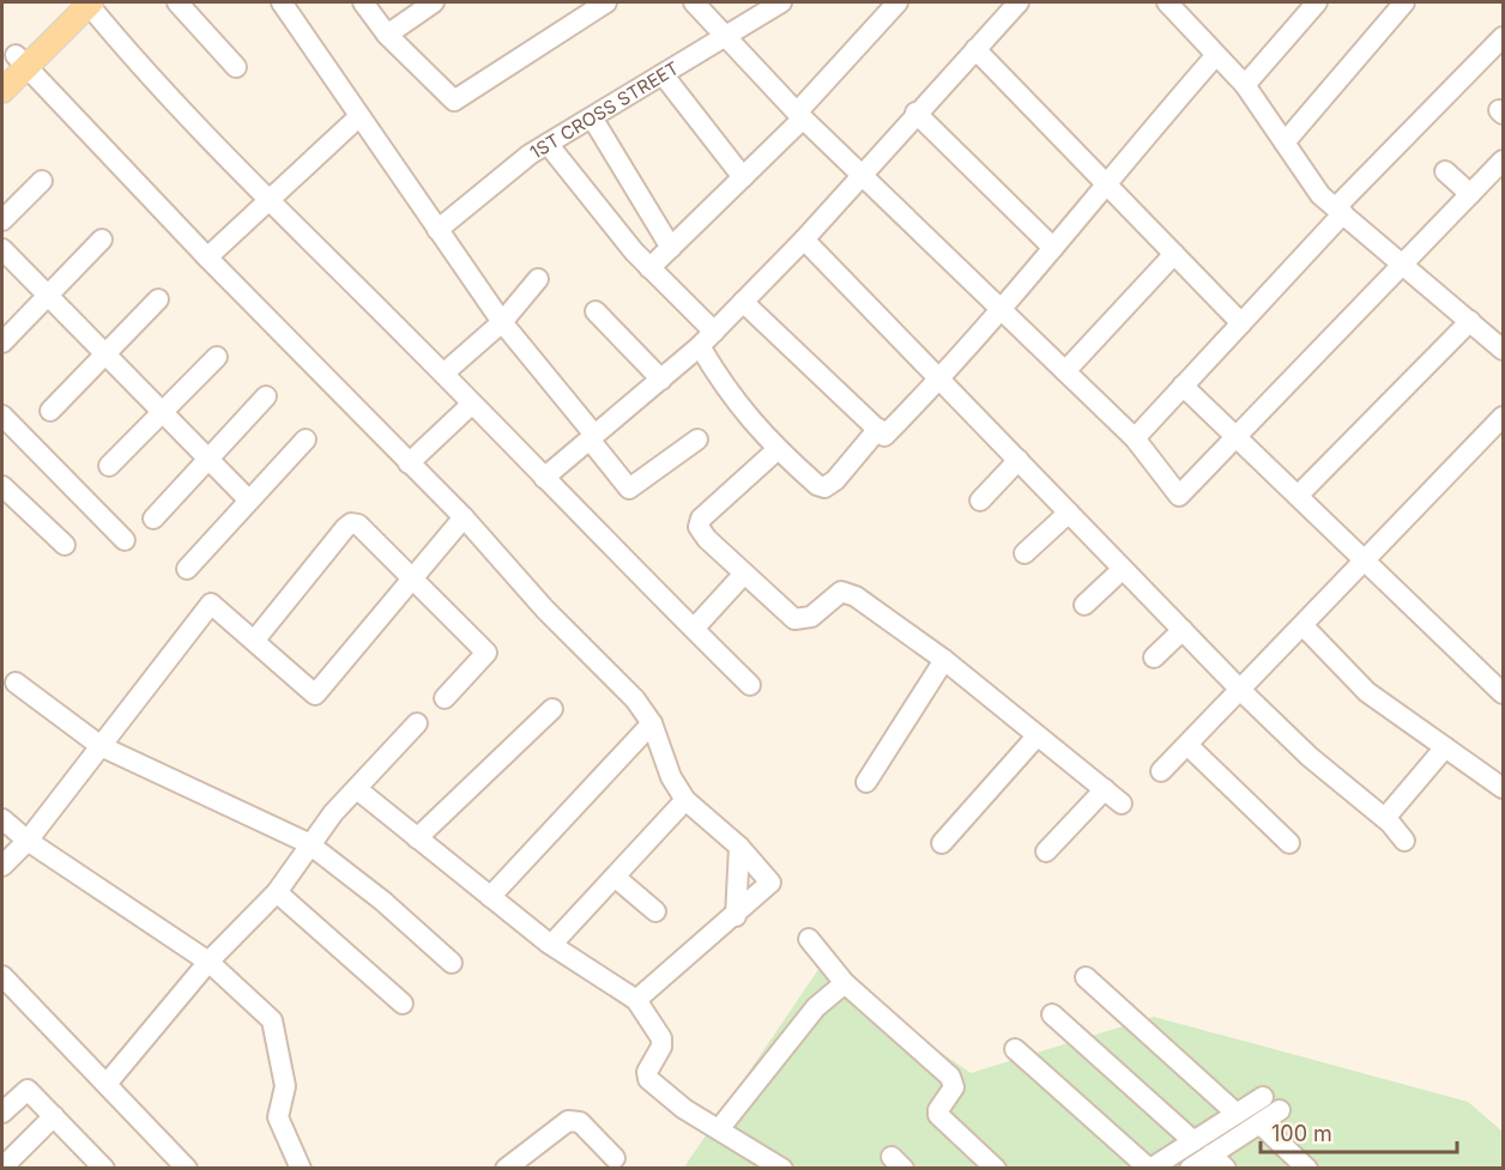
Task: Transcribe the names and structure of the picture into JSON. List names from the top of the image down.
{
  "streets": {
    "street": ["1ST CROSS STREET"]
  },
  "scale_bar": "100 m"
}
